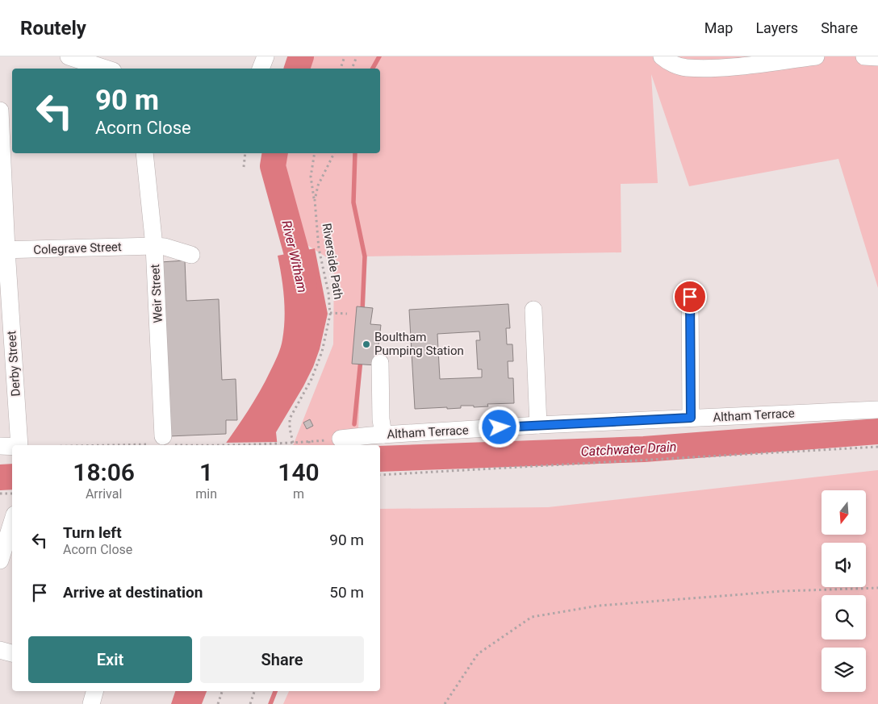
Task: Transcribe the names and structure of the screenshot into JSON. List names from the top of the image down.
{
  "streets": {
    "street": [
      "Colegrave Street",
      "Weir Street",
      "Derby Street",
      "Altham Terrace"
    ],
    "path": ["Riverside Path"]
  },
  "crossings": [
    ["Colegrave Street", "Weir Street"],
    ["Colegrave Street", "Derby Street"]
  ],
  "water": ["River Witham", "Catchwater Drain"],
  "places": ["Boultham Pumping Station"],
  "north": "bottom",
  "page": {
    "header": "Routely",
    "nav": ["Map", "Layers", "Share"],
    "turn": ["90 m", "Acorn Close"],
    "eta": [
      "18:06",
      "Arrival",
      "1",
      "min",
      "140",
      "m"
    ],
    "list": [
      {
        "name": "Turn left",
        "note": "Acorn Close",
        "value": "90 m"
      },
      {
        "name": "Arrive at destination",
        "value": "50 m"
      }
    ],
    "buttons": ["Exit", "Share"]
  }
}
